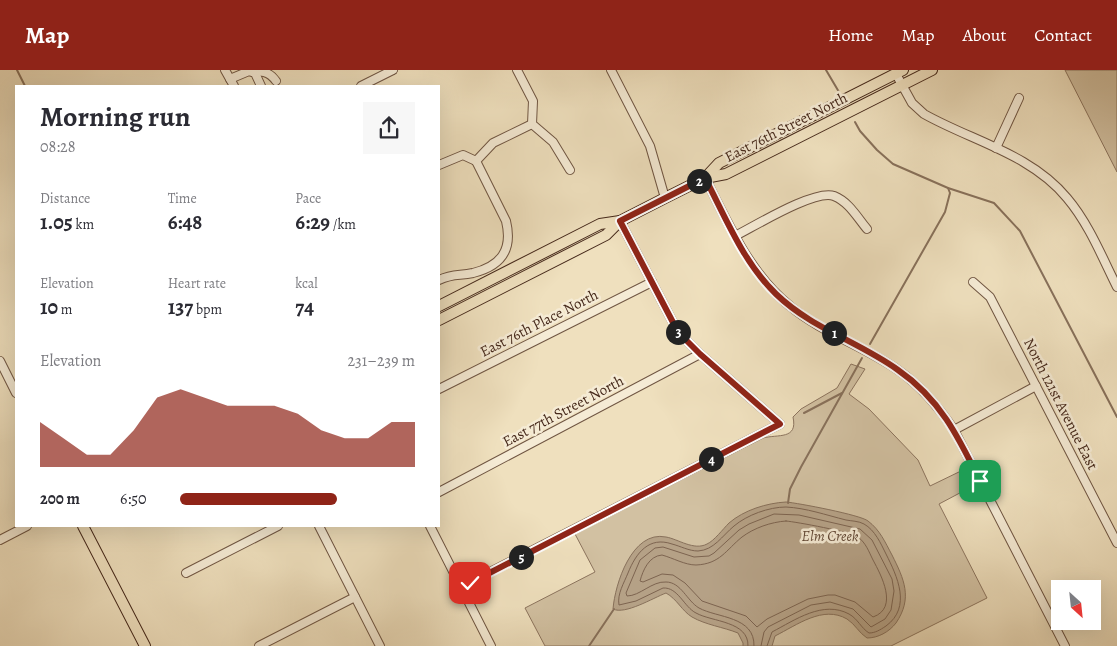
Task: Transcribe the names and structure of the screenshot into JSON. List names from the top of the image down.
{
  "streets": {
    "main road": ["East 76th Street North"],
    "street": ["East 76th Place North", "North 121st Avenue East", "East 77th Street North"]
  },
  "parks": ["Elm Creek"],
  "north": "bottom right",
  "page": {
    "header": "Map",
    "nav": [
      "Home",
      "Map",
      "About",
      "Contact"
    ],
    "heading": ["Morning run", "08:28"],
    "pins": [
      "2",
      "3",
      "1",
      "4",
      "5"
    ],
    "stats": [
      ["Distance", "1.05 km"],
      ["Time", "6:48"],
      ["Pace", "6:29 /km"],
      ["Elevation", "10 m"],
      ["Heart rate", "137 bpm"],
      ["kcal", "74"]
    ],
    "chart": ["Elevation", "231–239 m"],
    "list": [
      {
        "name": "200 m",
        "note": "6:50"
      }
    ]
  }
}
